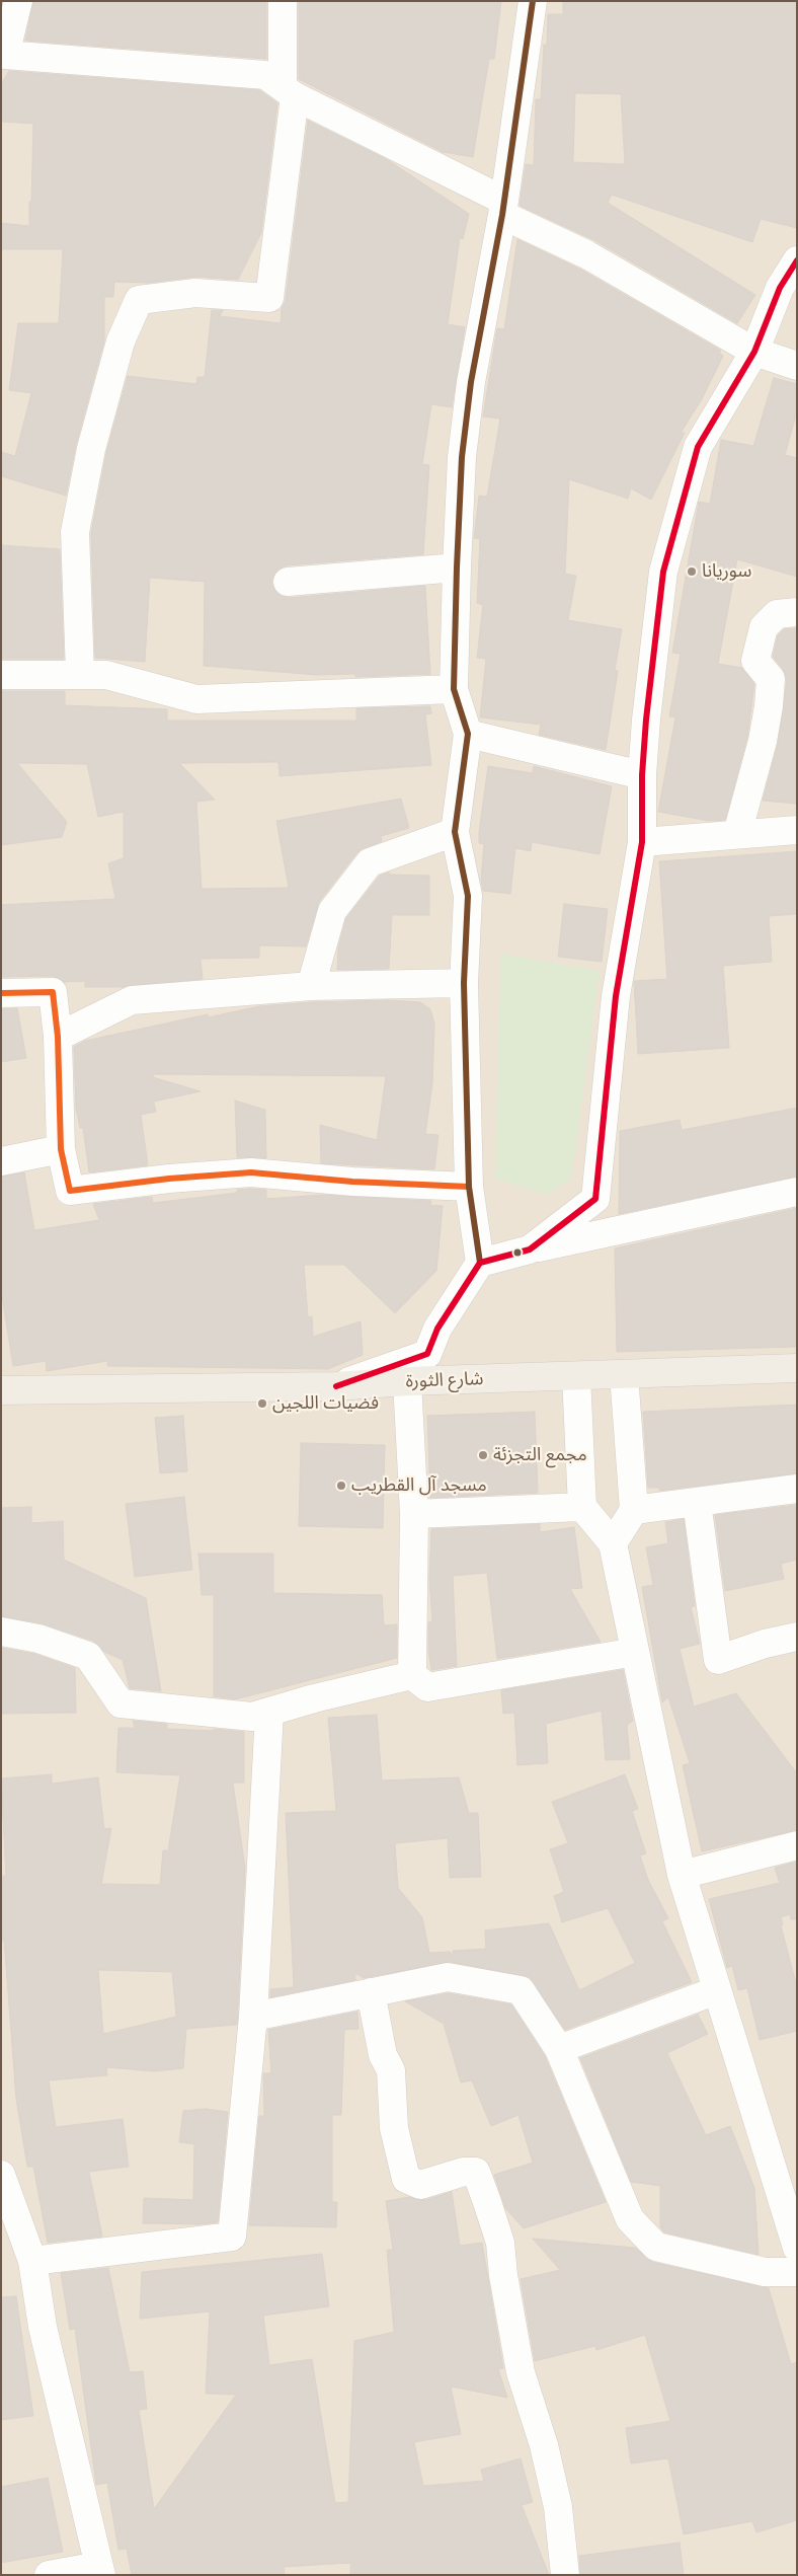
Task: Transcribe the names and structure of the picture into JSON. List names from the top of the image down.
{
  "streets": {
    "main road": ["شارع الثورة"]
  },
  "places": [
    "سوريانا",
    "فضيات اللجين",
    "مجمع التجزئة",
    "مسجد آل القطريب"
  ]
}
